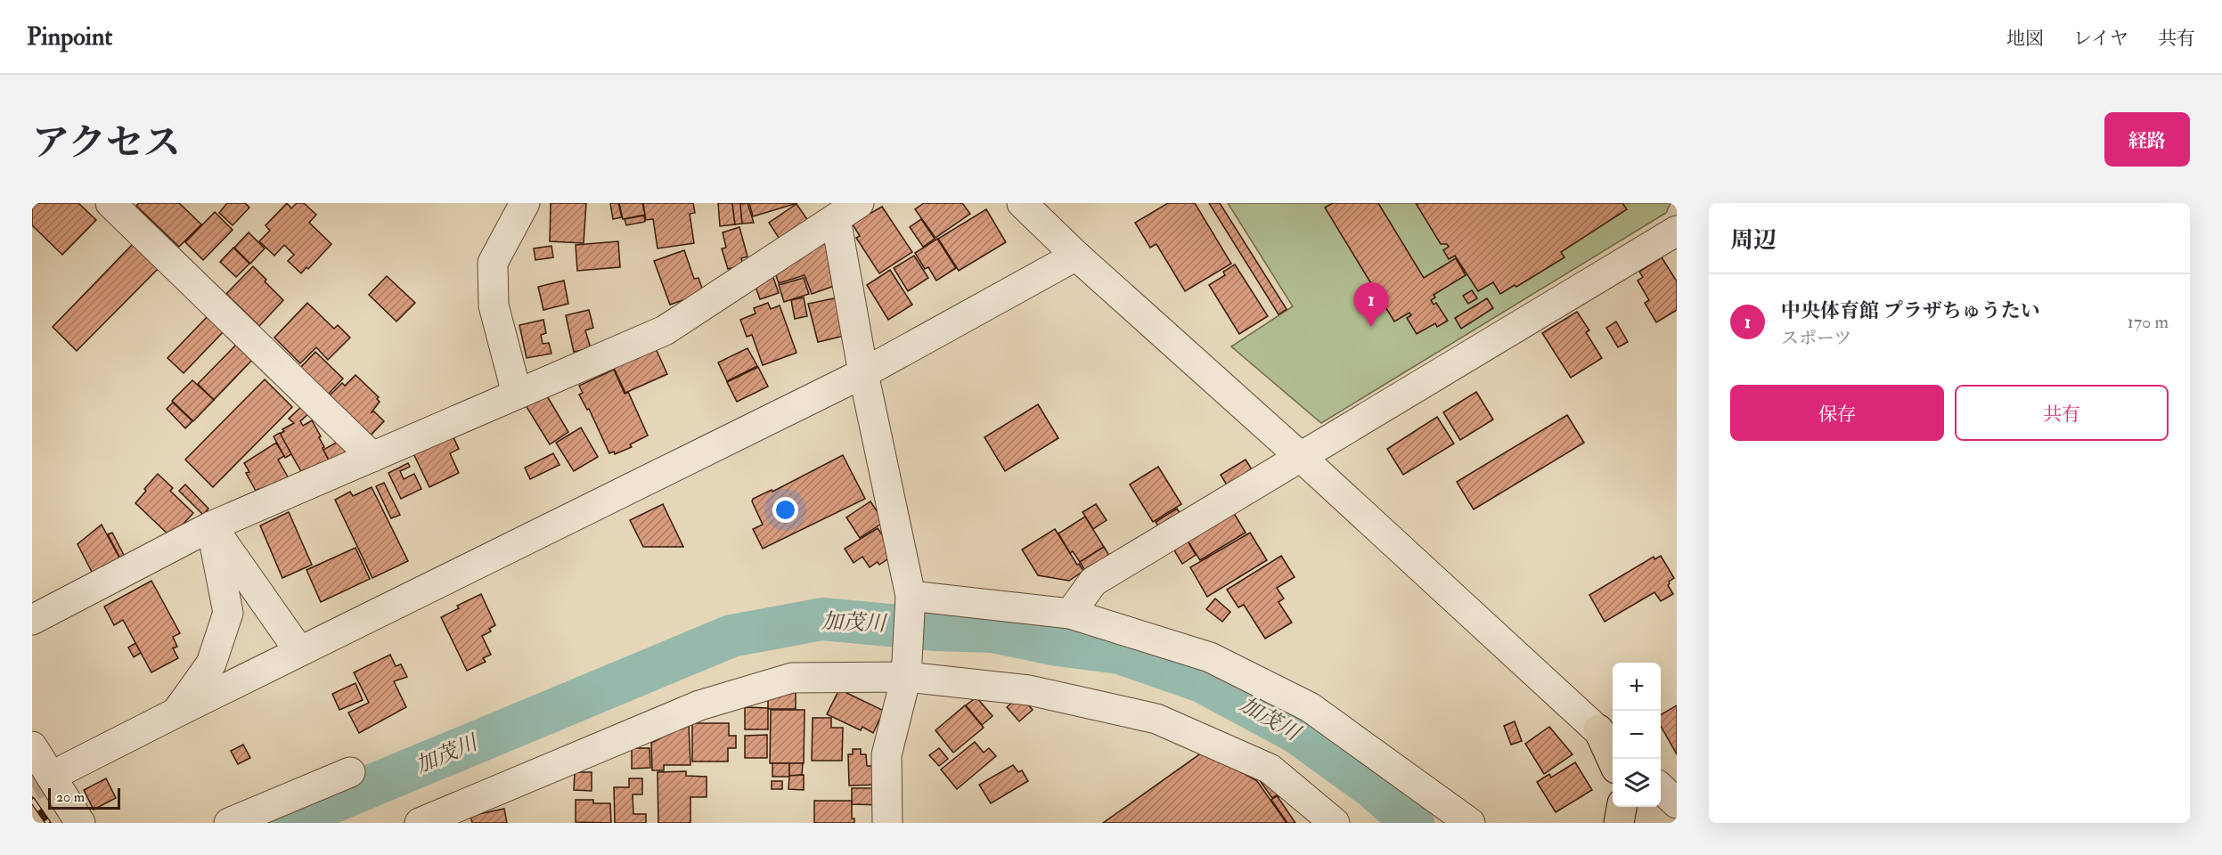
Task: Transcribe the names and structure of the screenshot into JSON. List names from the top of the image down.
{
  "water": ["加茂川"],
  "scale_bar": "20 m",
  "page": {
    "header": "Pinpoint",
    "nav": ["地図", "レイヤ", "共有"],
    "title": "アクセス",
    "buttons": [
      "経路",
      ["保存", "共有"]
    ],
    "heading": "周辺",
    "list": [
      {
        "mark": "1",
        "name": "中央体育館 プラザちゅうたい",
        "note": "スポーツ",
        "value": "170 m"
      }
    ],
    "pins": "1",
    "map_buttons": ["+", "−"],
    "scale": "20 m"
  }
}
